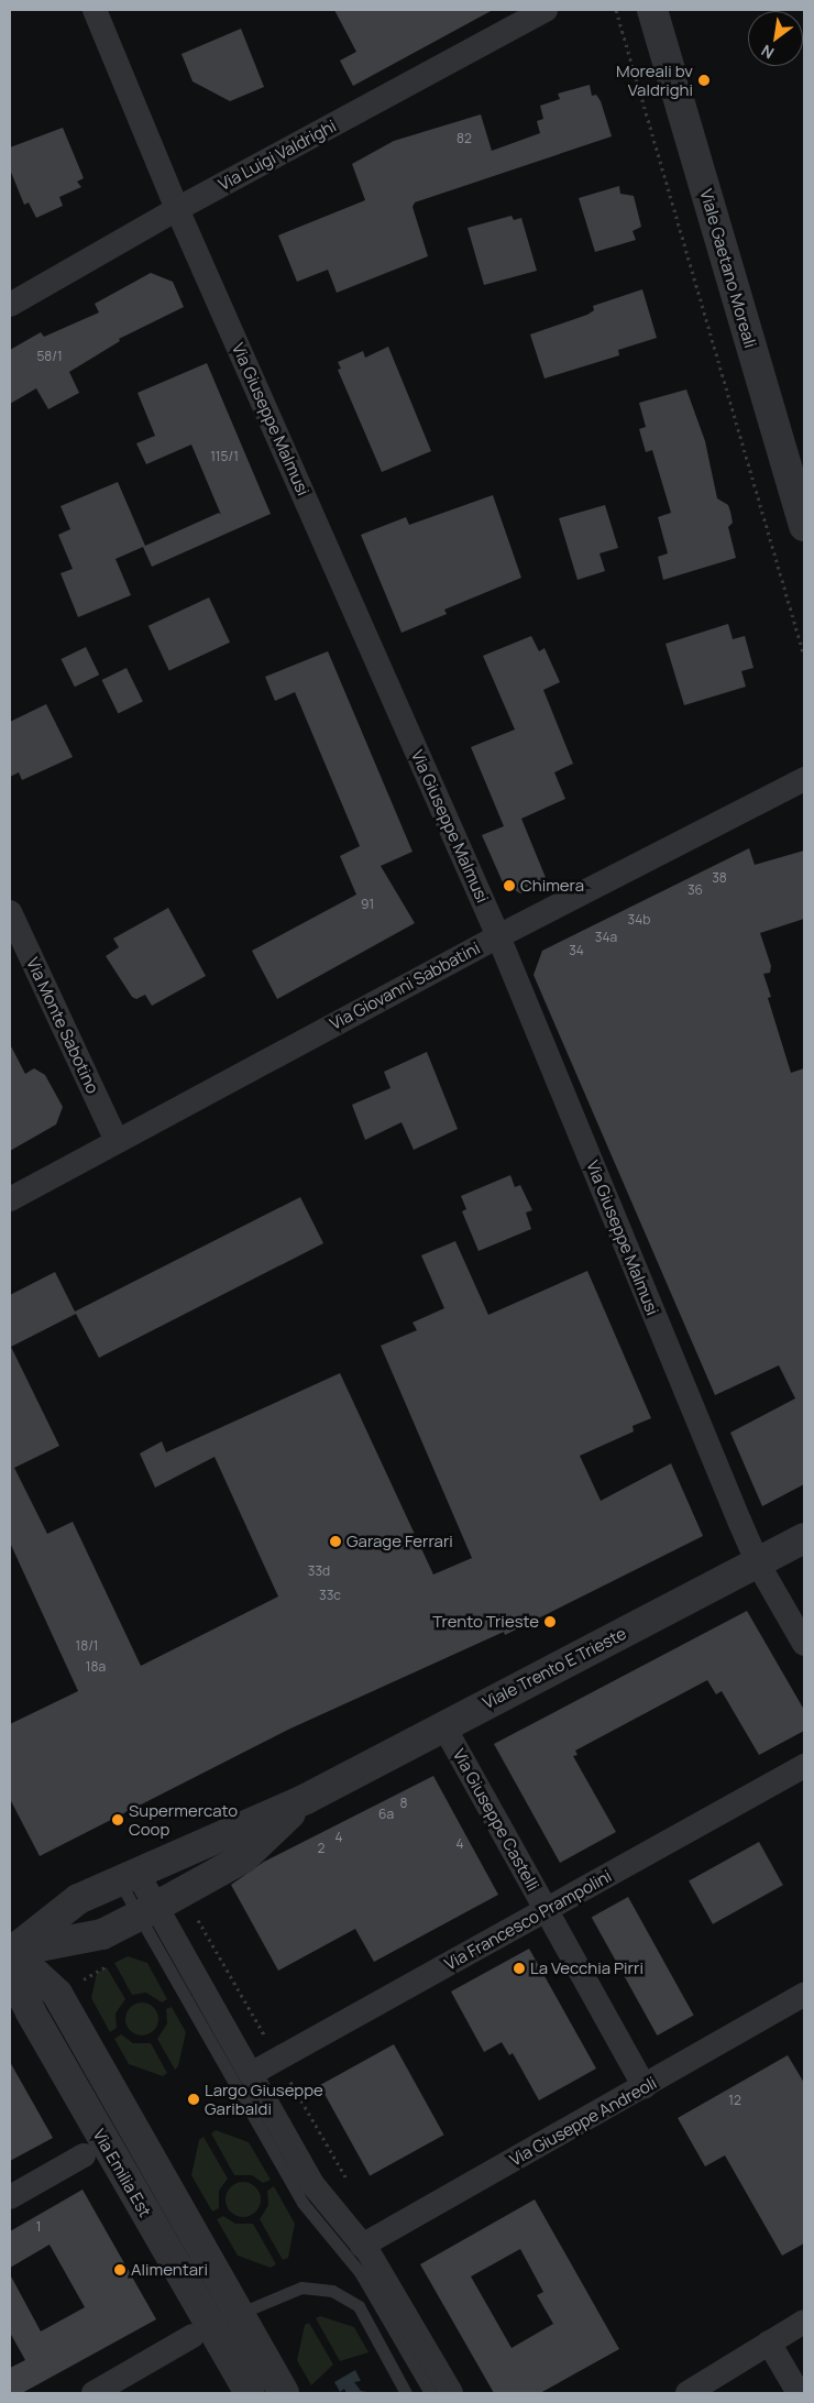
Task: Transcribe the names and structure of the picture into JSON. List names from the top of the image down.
{
  "streets": {
    "street": [
      "Via Luigi Valdrighi",
      "Viale Gaetano Moreali",
      "Via Giuseppe Malmusi",
      "Via Giovanni Sabbatini",
      "Via Monte Sabotino",
      "Viale Trento E Trieste",
      "Via Giuseppe Castelli",
      "Via Francesco Prampolini",
      "Via Giuseppe Andreoli",
      "Via Emilia Est"
    ]
  },
  "crossings": [
    ["Via Luigi Valdrighi", "Via Giuseppe Malmusi"],
    ["Via Giuseppe Malmusi", "Via Giovanni Sabbatini"],
    ["Via Giuseppe Malmusi", "Viale Trento E Trieste"],
    ["Via Giovanni Sabbatini", "Via Monte Sabotino"],
    ["Viale Trento E Trieste", "Via Giuseppe Castelli"],
    ["Viale Trento E Trieste", "Via Emilia Est"],
    ["Via Giuseppe Castelli", "Via Francesco Prampolini"],
    ["Via Giuseppe Castelli", "Via Giuseppe Andreoli"]
  ],
  "places": [
    "Moreali bv Valdrighi",
    "Chimera",
    "Garage Ferrari",
    "Trento Trieste",
    "Supermercato Coop",
    "La Vecchia Pirri",
    "Largo Giuseppe Garibaldi",
    "Alimentari"
  ],
  "house_numbers": [
    "82",
    "58/1",
    "115/1",
    "38",
    "36",
    "91",
    "34b",
    "34a",
    "34",
    "33d",
    "33c",
    "18/1",
    "18a",
    "8",
    "6a",
    "4",
    "4",
    "2",
    "12",
    "1"
  ],
  "north": "bottom left"
}
